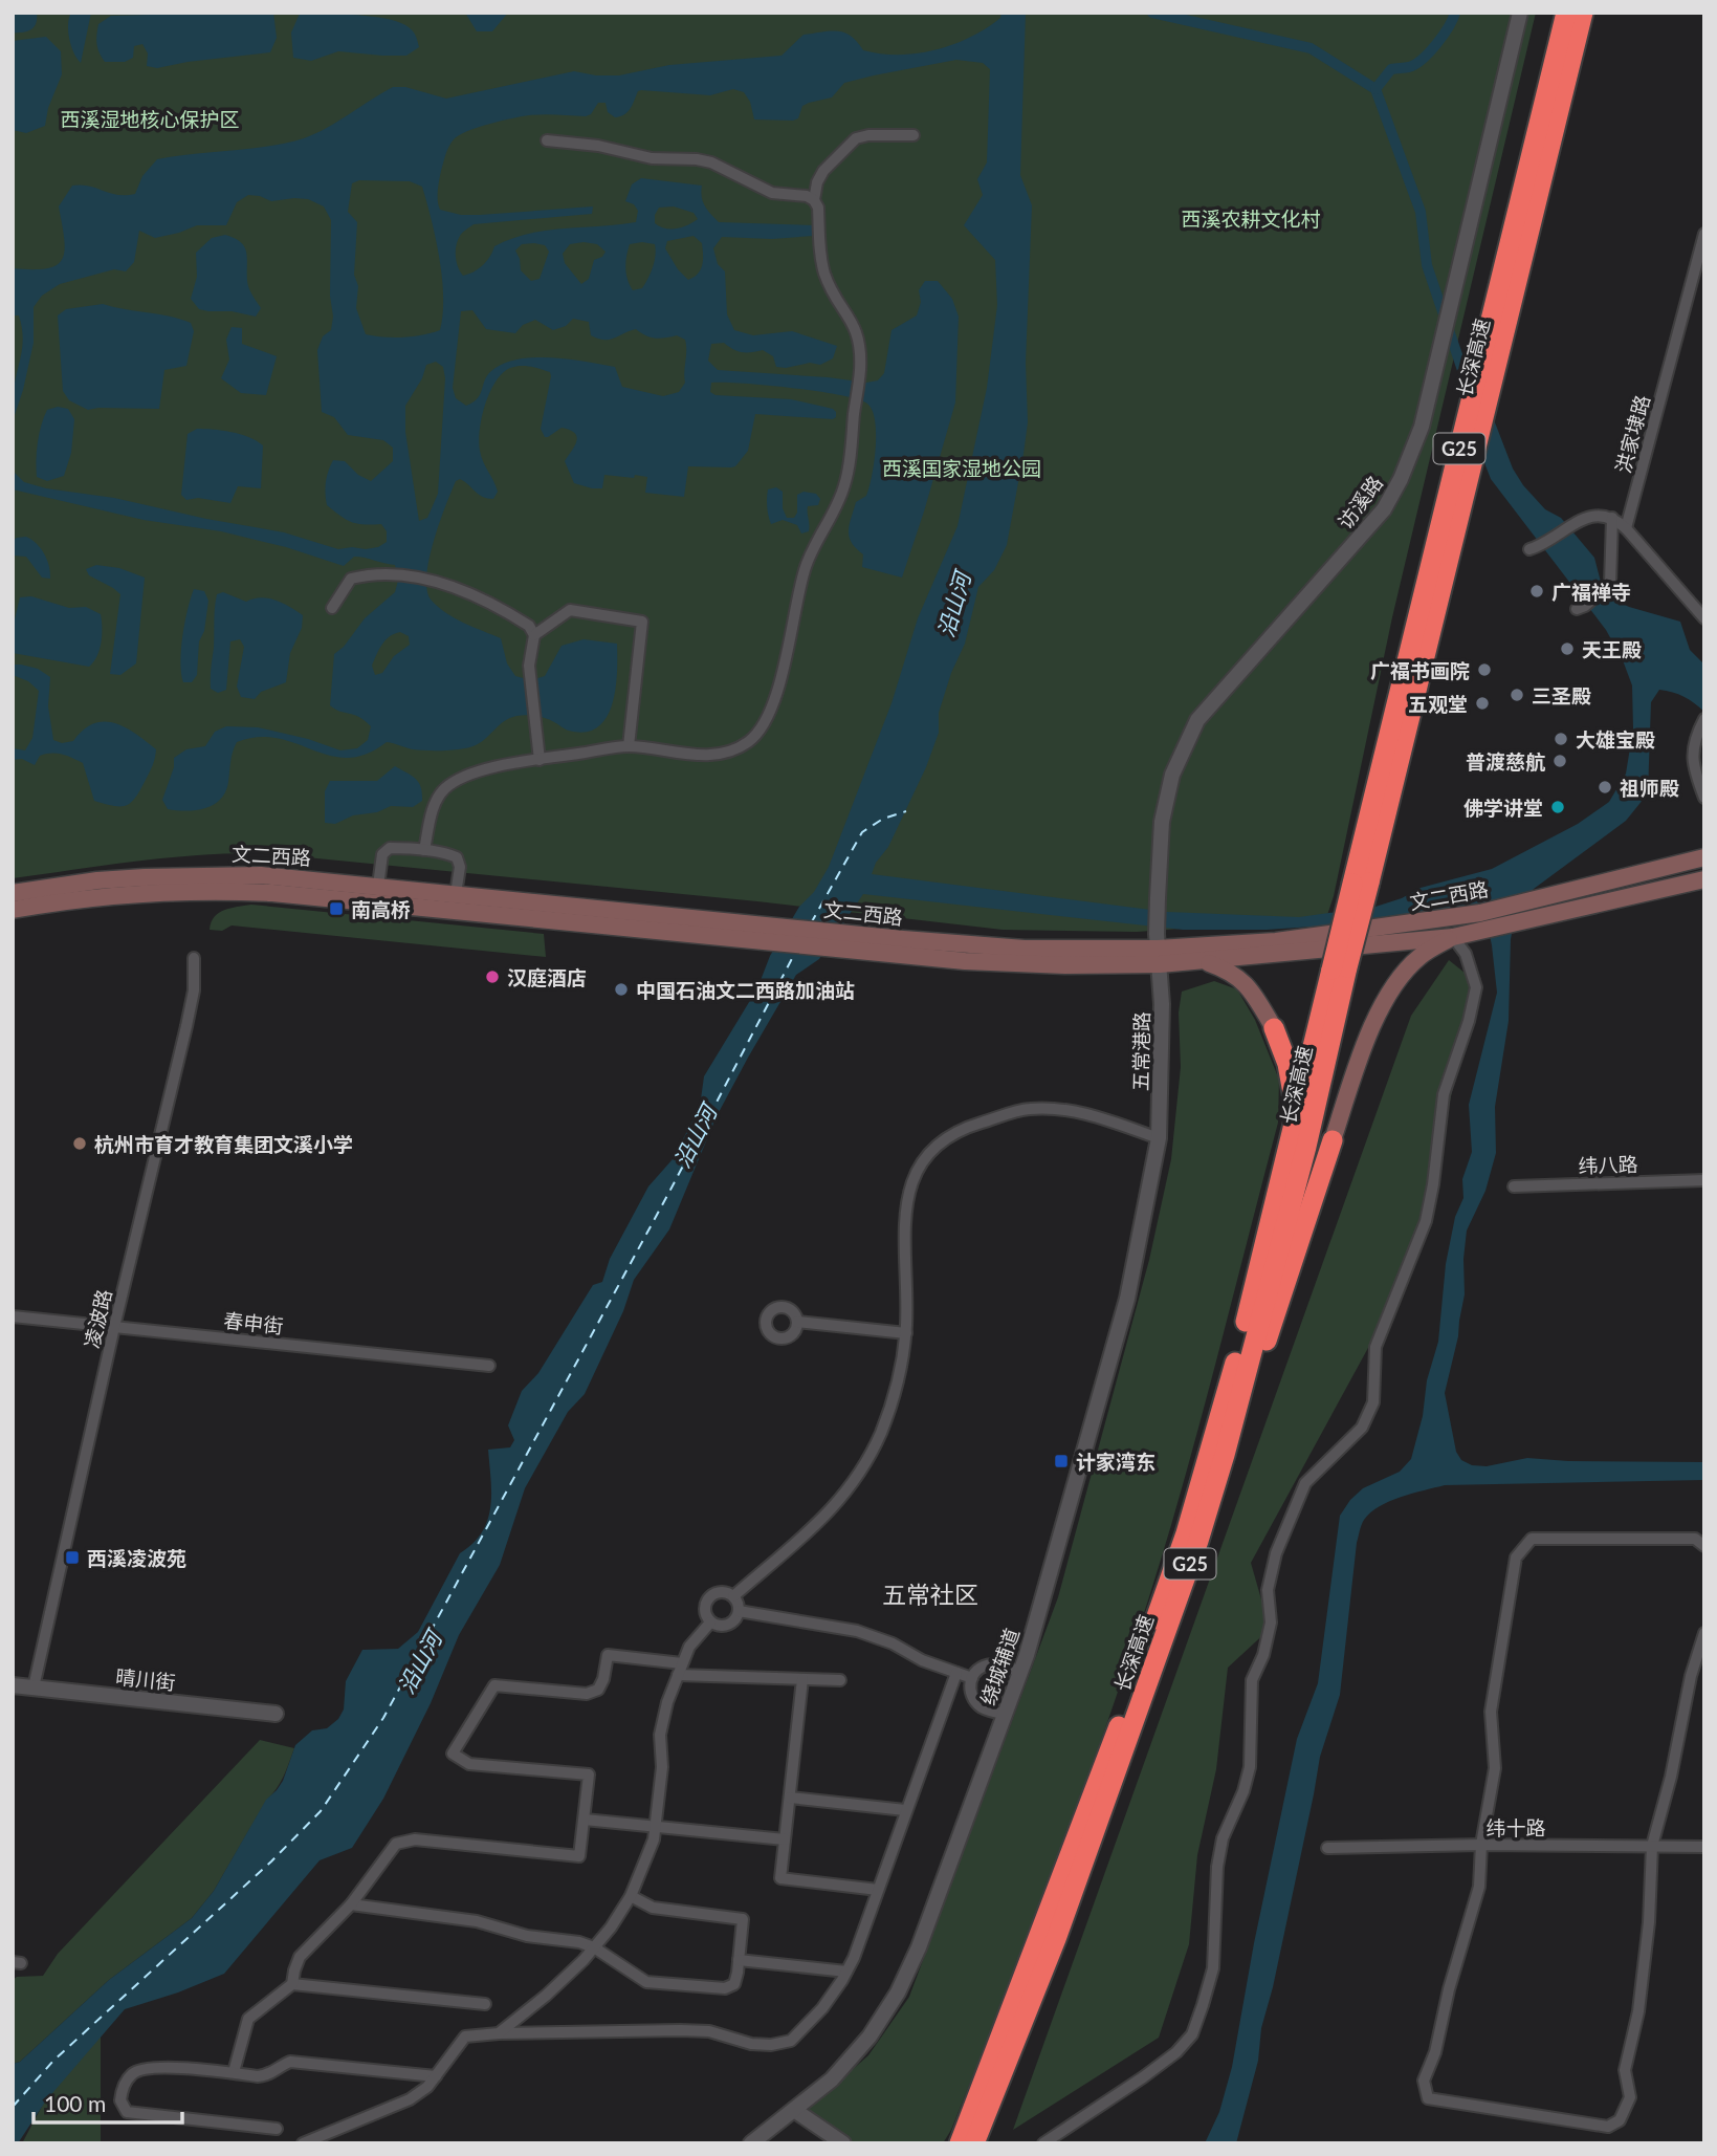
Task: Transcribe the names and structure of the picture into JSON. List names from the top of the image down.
{
  "streets": {
    "highway": ["长深高速", "G25"],
    "main road": ["文二西路"],
    "street": [
      "洪家埭路",
      "访溪路",
      "五常港路",
      "纬八路",
      "凌波路",
      "春申街",
      "绕城辅道",
      "晴川街",
      "纬十路"
    ]
  },
  "crossings": [
    ["访溪路", "文二西路"],
    ["访溪路", "五常港路"],
    ["文二西路", "五常港路"],
    ["五常港路", "绕城辅道"],
    ["凌波路", "春申街"],
    ["凌波路", "晴川街"]
  ],
  "districts": ["五常社区"],
  "water": ["沿山河"],
  "parks": ["西溪湿地核心保护区", "西溪农耕文化村", "西溪国家湿地公园"],
  "places": {
    "other": [
      "广福禅寺",
      "天王殿",
      "广福书画院",
      "三圣殿",
      "五观堂",
      "大雄宝殿",
      "普渡慈航",
      "祖师殿",
      "佛学讲堂",
      "汉庭酒店",
      "中国石油文二西路加油站",
      "杭州市育才教育集团文溪小学"
    ],
    "transit": ["南高桥", "计家湾东", "西溪凌波苑"]
  },
  "scale_bar": "100 m"
}
